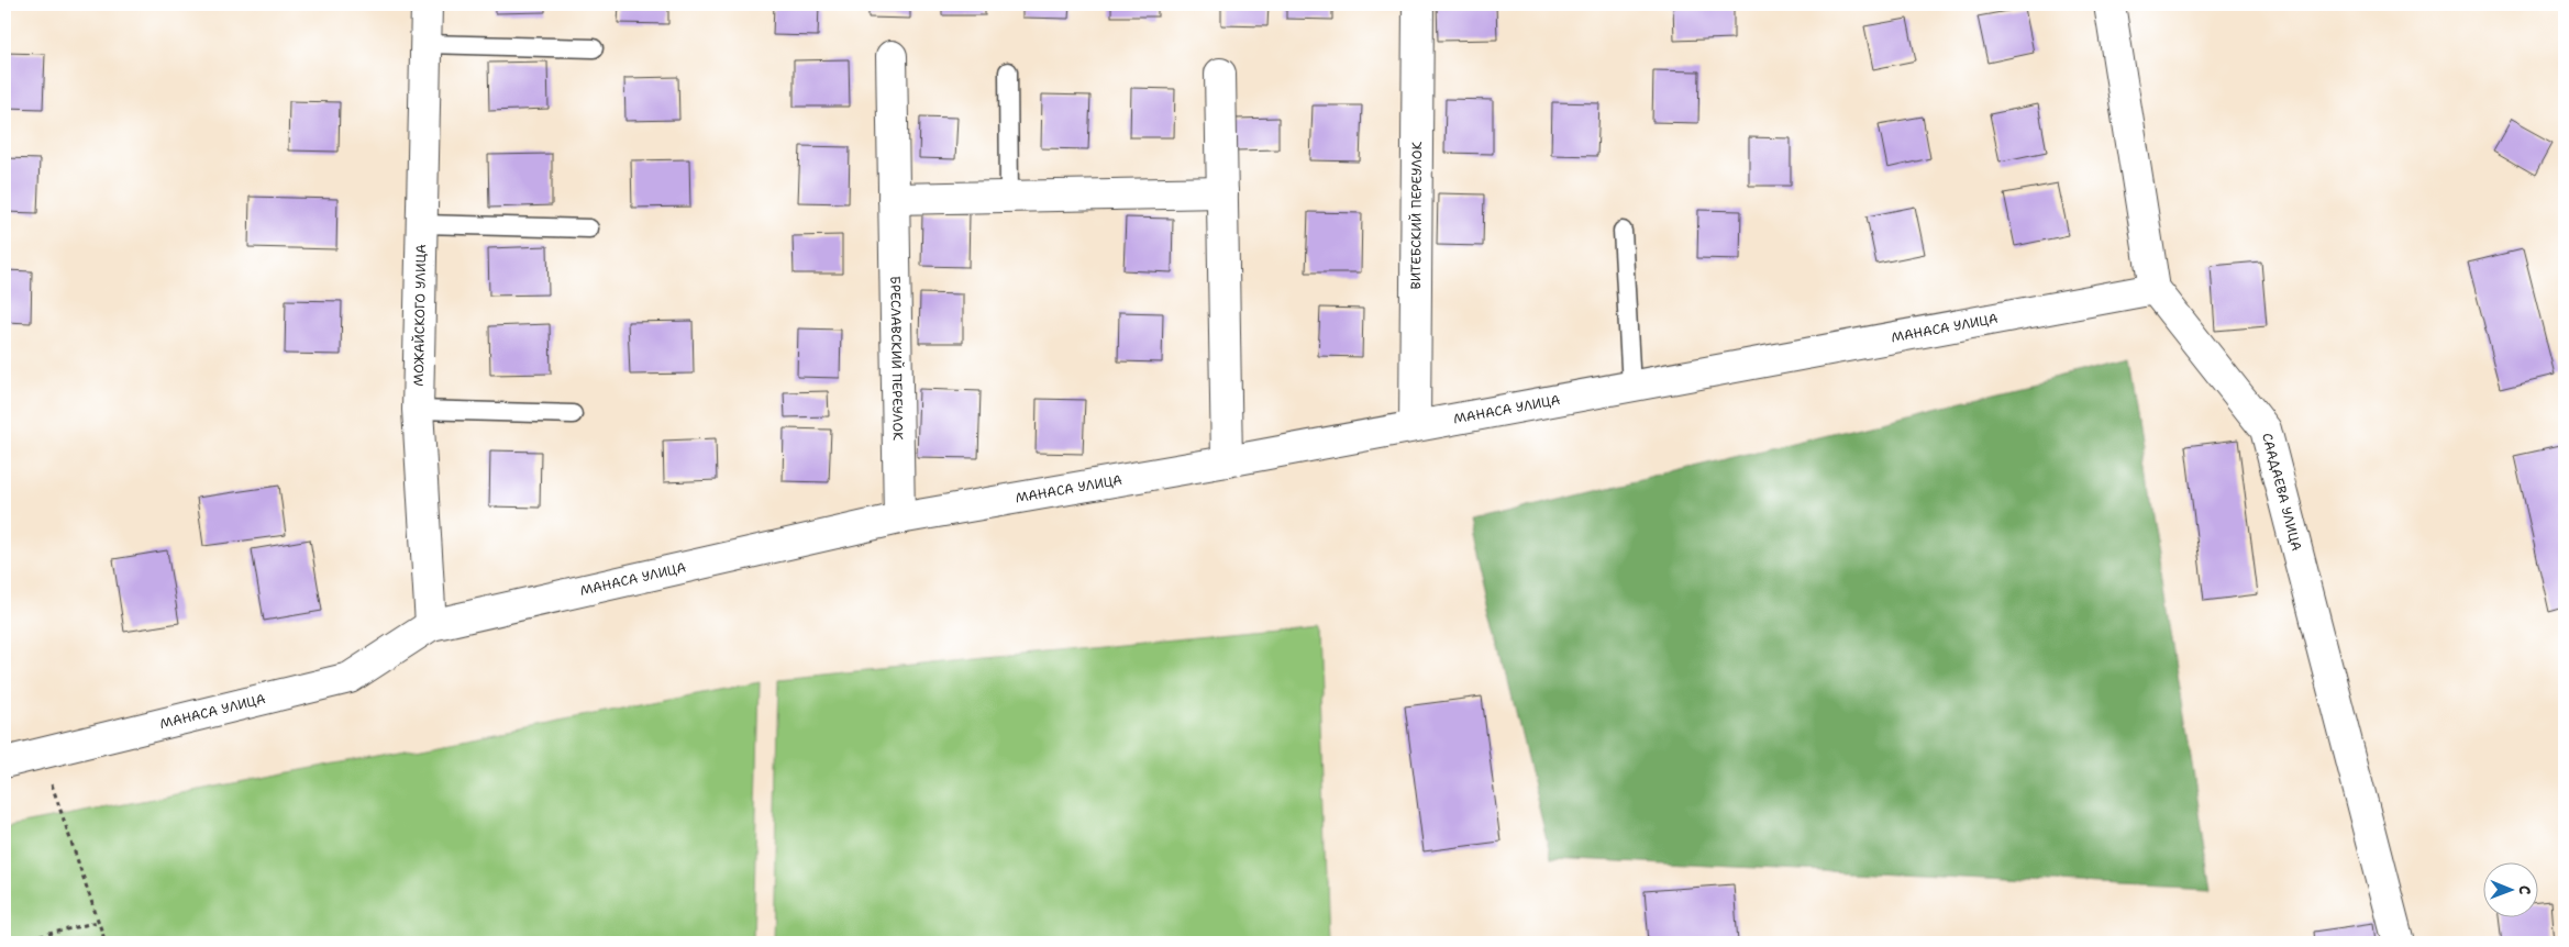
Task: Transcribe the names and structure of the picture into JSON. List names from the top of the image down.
{
  "streets": {
    "street": [
      "ВИТЕБСКИЙ ПЕРЕУЛОК",
      "МОЖАЙСКОГО УЛИЦА",
      "МАНАСА УЛИЦА",
      "БРЕСЛАВСКИЙ ПЕРЕУЛОК",
      "СААДАЕВА УЛИЦА"
    ]
  },
  "crossings": [
    ["ВИТЕБСКИЙ ПЕРЕУЛОК", "МАНАСА УЛИЦА"],
    ["МОЖАЙСКОГО УЛИЦА", "МАНАСА УЛИЦА"],
    ["МАНАСА УЛИЦА", "БРЕСЛАВСКИЙ ПЕРЕУЛОК"],
    ["МАНАСА УЛИЦА", "СААДАЕВА УЛИЦА"]
  ],
  "north": "right"
}
